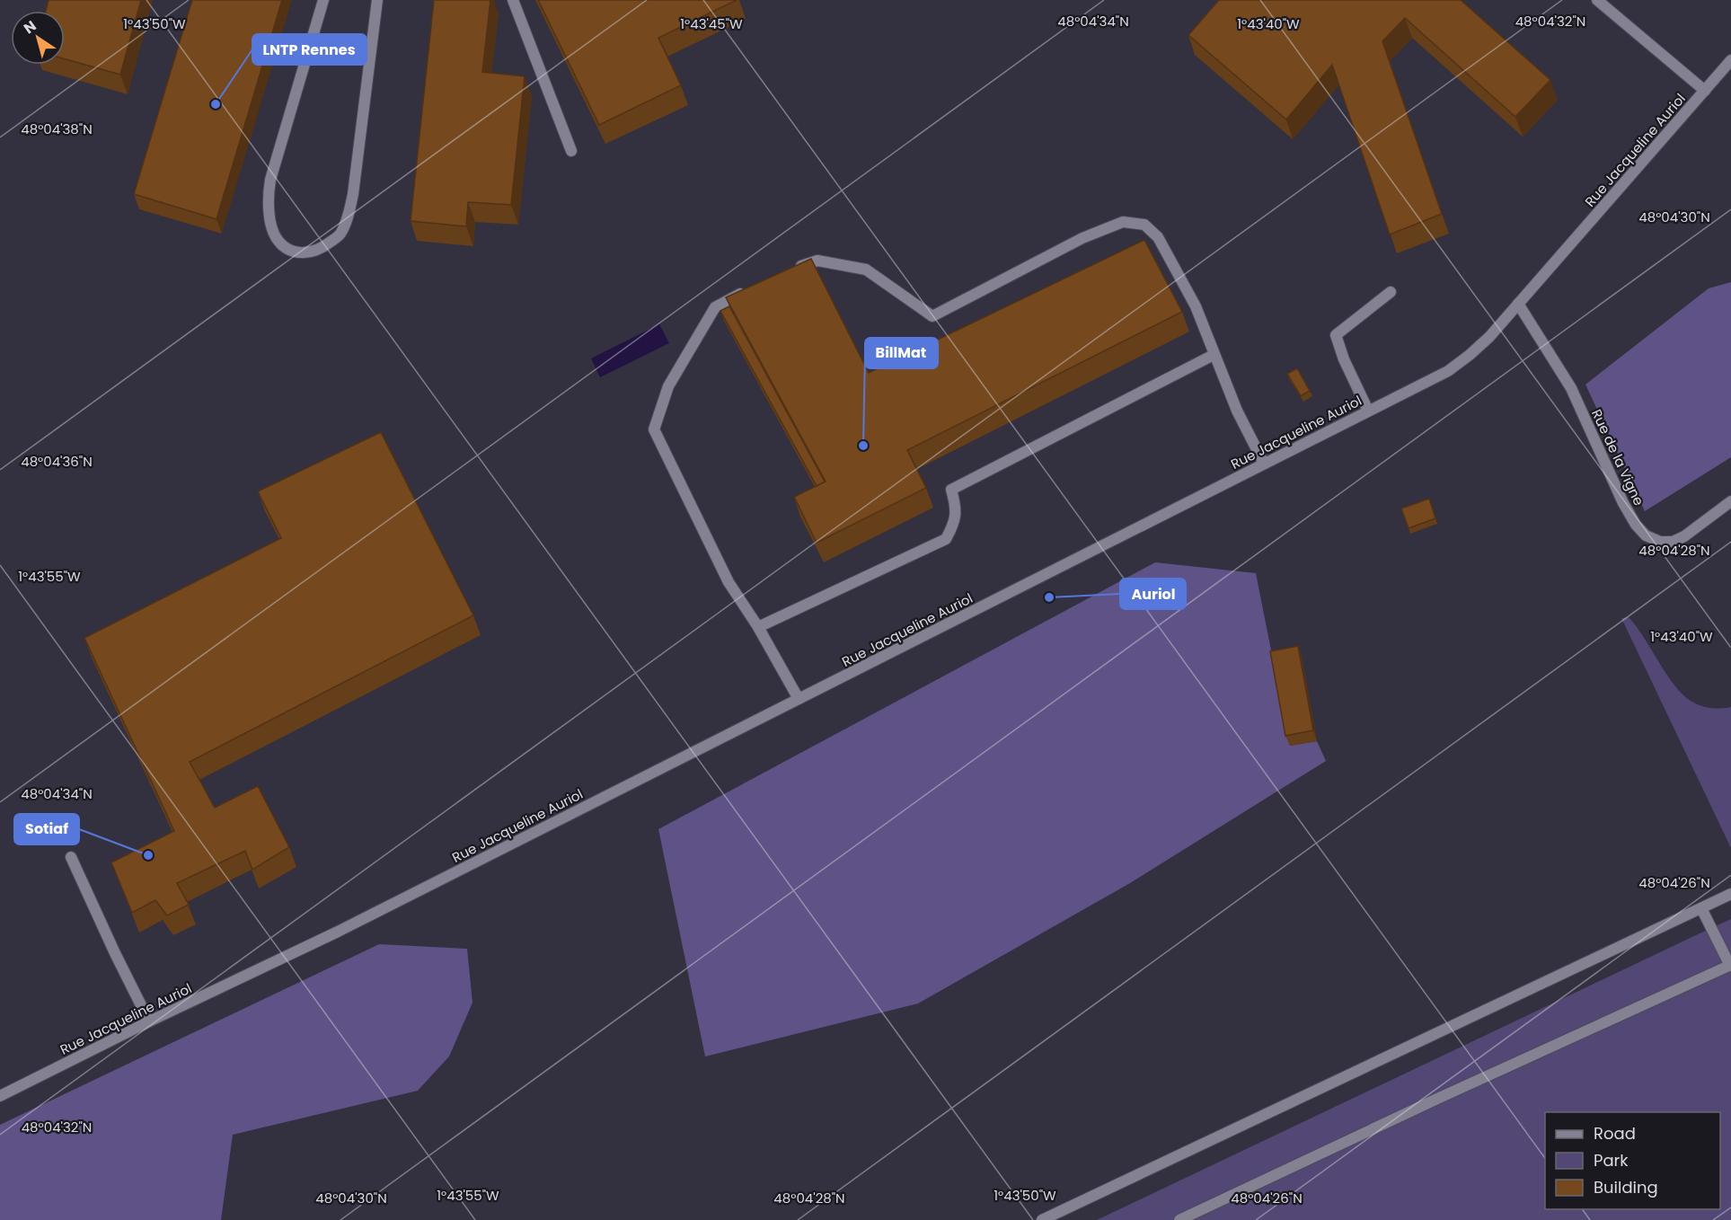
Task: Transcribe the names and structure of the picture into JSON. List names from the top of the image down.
{
  "streets": {
    "street": ["Rue Jacqueline Auriol", "Rue de la Vigne"]
  },
  "crossings": [
    ["Rue Jacqueline Auriol", "Rue de la Vigne"]
  ],
  "places": [
    "LNTP Rennes",
    "BillMat",
    "Auriol",
    "Sotiaf"
  ],
  "legend": ["Road", "Park", "Building"],
  "north": "top left",
  "coordinates": [
    "48°04'34\"N",
    "48°04'32\"N",
    "1°43'50\"W",
    "1°43'45\"W",
    "1°43'40\"W",
    "48°04'38\"N",
    "48°04'30\"N",
    "48°04'36\"N",
    "48°04'28\"N",
    "1°43'55\"W",
    "48°04'26\"N"
  ]
}
